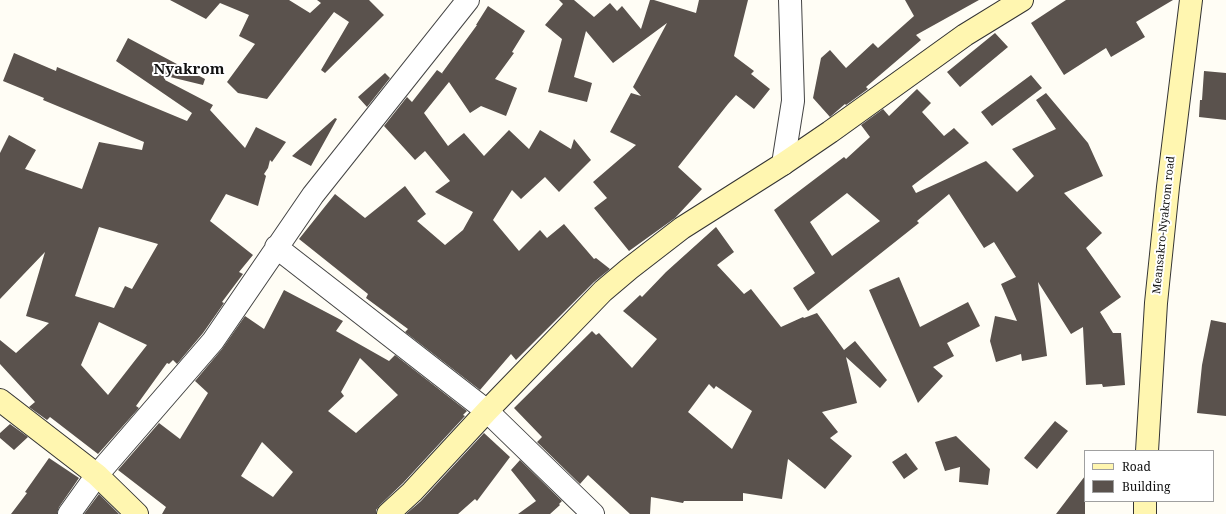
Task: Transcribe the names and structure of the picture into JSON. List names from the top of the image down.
{
  "streets": {
    "street": ["Meansakro-Nyakrom road"]
  },
  "districts": ["Nyakrom"],
  "legend": ["Road", "Building"]
}
